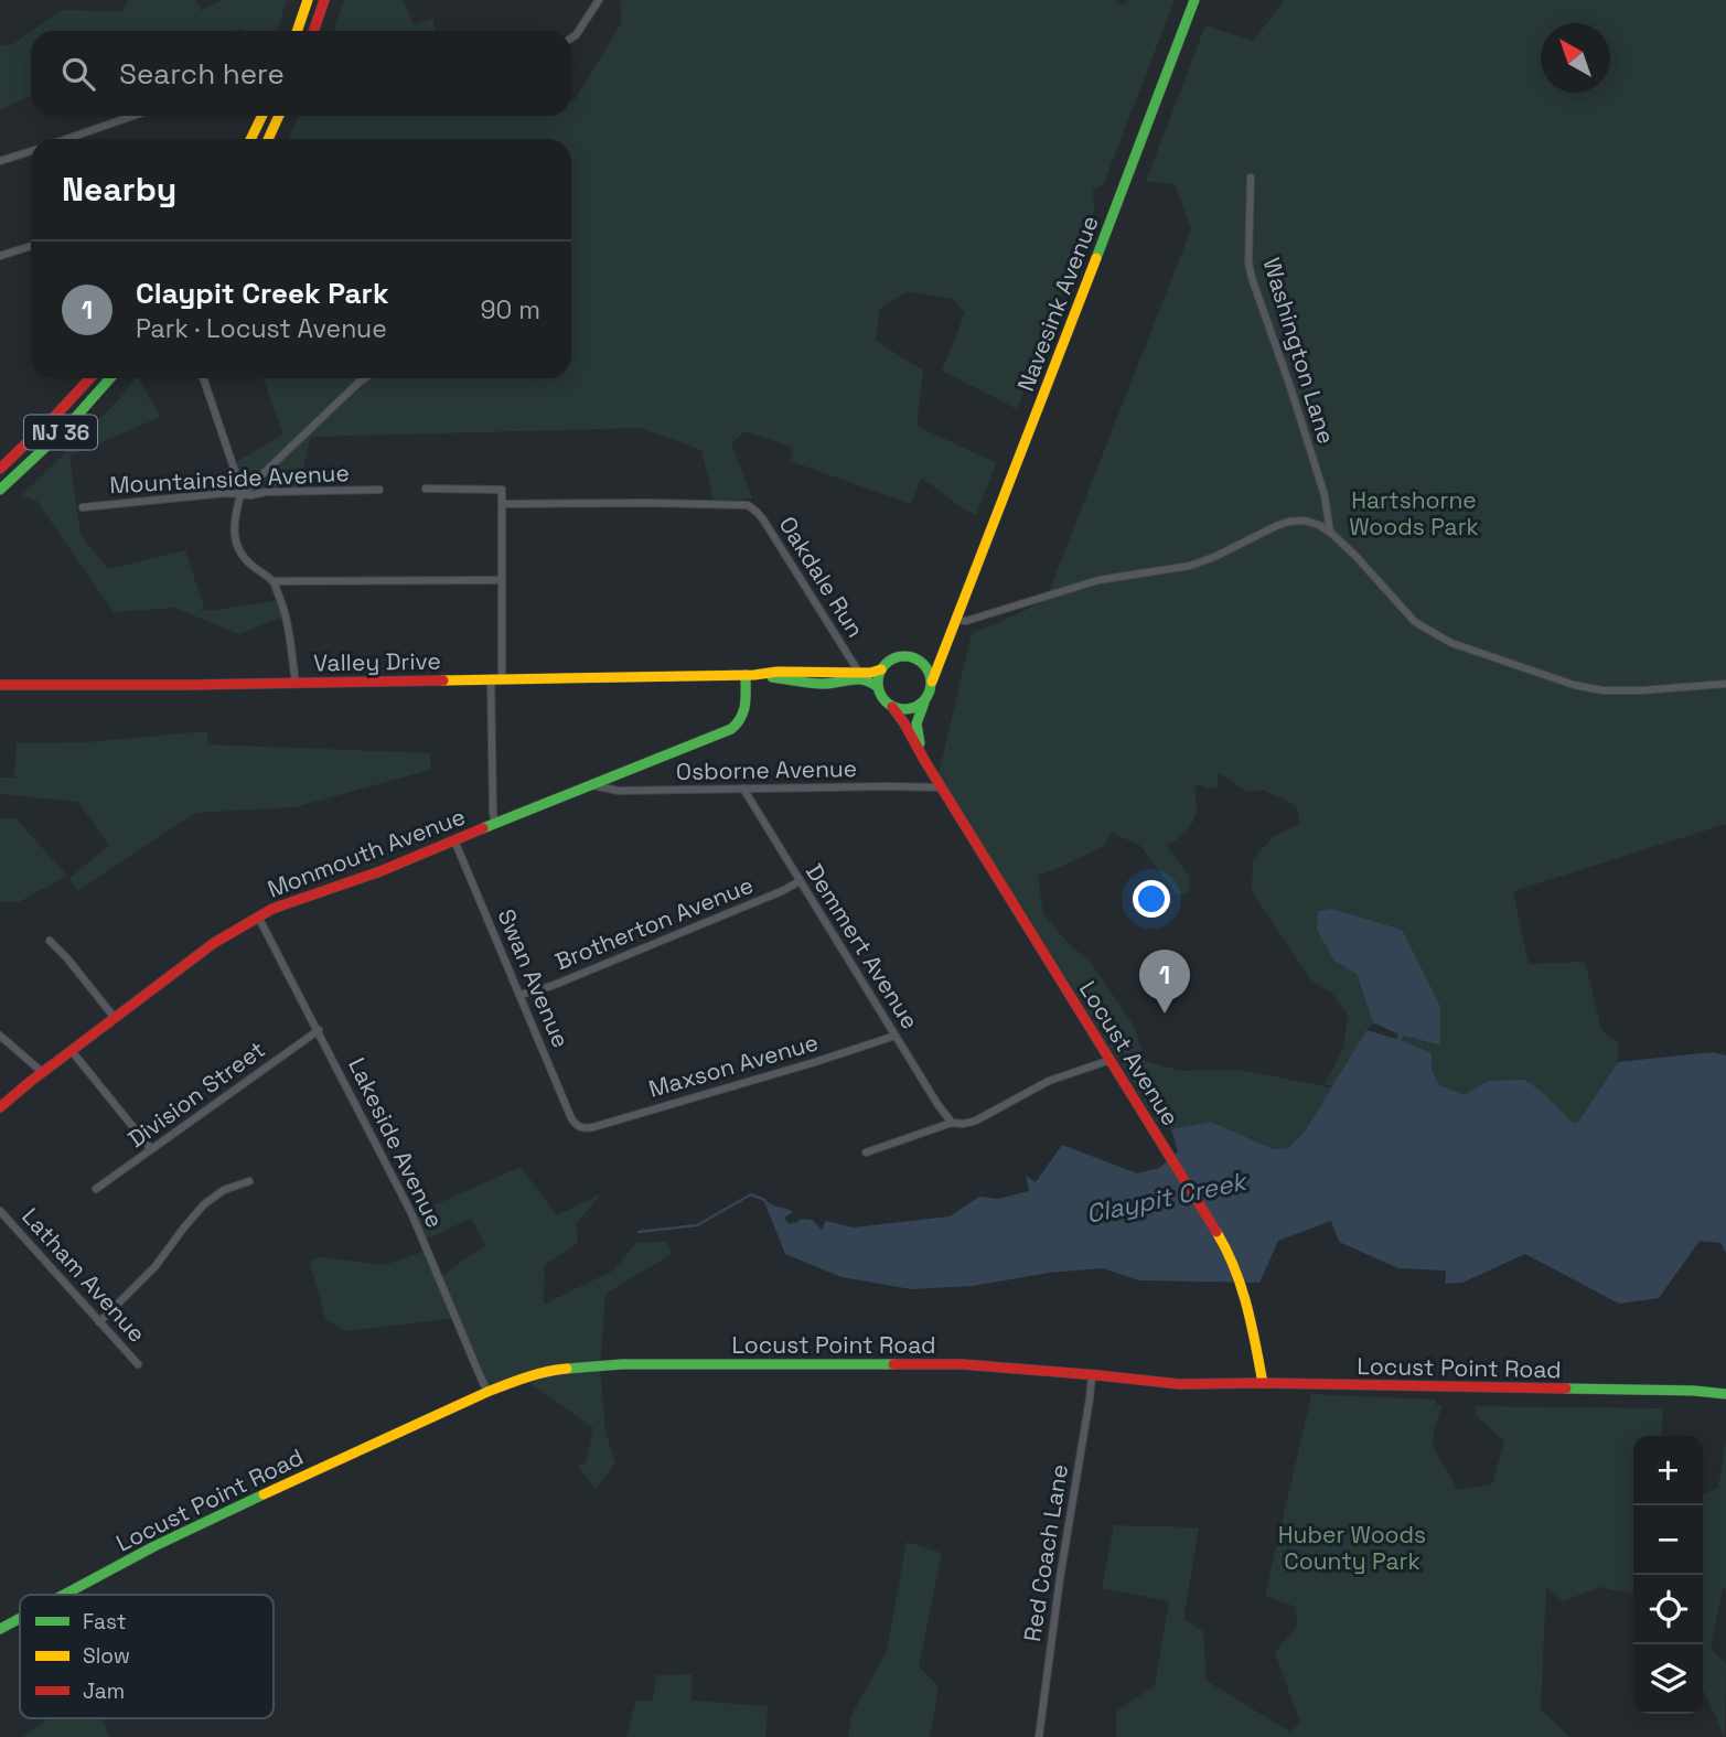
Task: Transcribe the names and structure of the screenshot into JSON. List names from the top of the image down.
{
  "streets": {
    "main road": [
      "Navesink Avenue",
      "NJ 36",
      "Valley Drive",
      "Monmouth Avenue",
      "Locust Avenue",
      "Locust Point Road"
    ],
    "street": [
      "Washington Lane",
      "Mountainside Avenue",
      "Oakdale Run",
      "Osborne Avenue",
      "Brotherton Avenue",
      "Demmert Avenue",
      "Swan Avenue",
      "Maxson Avenue",
      "Division Street",
      "Lakeside Avenue",
      "Latham Avenue",
      "Red Coach Lane"
    ]
  },
  "crossings": [
    ["Navesink Avenue", "Valley Drive"],
    ["Navesink Avenue", "Locust Avenue"],
    ["Oakdale Run", "Valley Drive"],
    ["Valley Drive", "Monmouth Avenue"],
    ["Valley Drive", "Locust Avenue"],
    ["Osborne Avenue", "Monmouth Avenue"],
    ["Osborne Avenue", "Demmert Avenue"],
    ["Osborne Avenue", "Locust Avenue"],
    ["Monmouth Avenue", "Swan Avenue"],
    ["Monmouth Avenue", "Lakeside Avenue"],
    ["Brotherton Avenue", "Demmert Avenue"],
    ["Brotherton Avenue", "Swan Avenue"],
    ["Demmert Avenue", "Maxson Avenue"],
    ["Swan Avenue", "Maxson Avenue"],
    ["Locust Avenue", "Locust Point Road"],
    ["Division Street", "Lakeside Avenue"],
    ["Lakeside Avenue", "Locust Point Road"],
    ["Locust Point Road", "Red Coach Lane"]
  ],
  "water": ["Claypit Creek"],
  "parks": ["Hartshorne Woods Park", "Huber Woods County Park"],
  "legend": ["Fast", "Slow", "Jam"],
  "north": "top left",
  "page": {
    "search": "Search here",
    "heading": "Nearby",
    "list": [
      {
        "mark": "1",
        "name": "Claypit Creek Park",
        "note": "Park · Locust Avenue",
        "value": "90 m"
      }
    ],
    "pins": "1",
    "map_buttons": ["+", "−"]
  }
}
